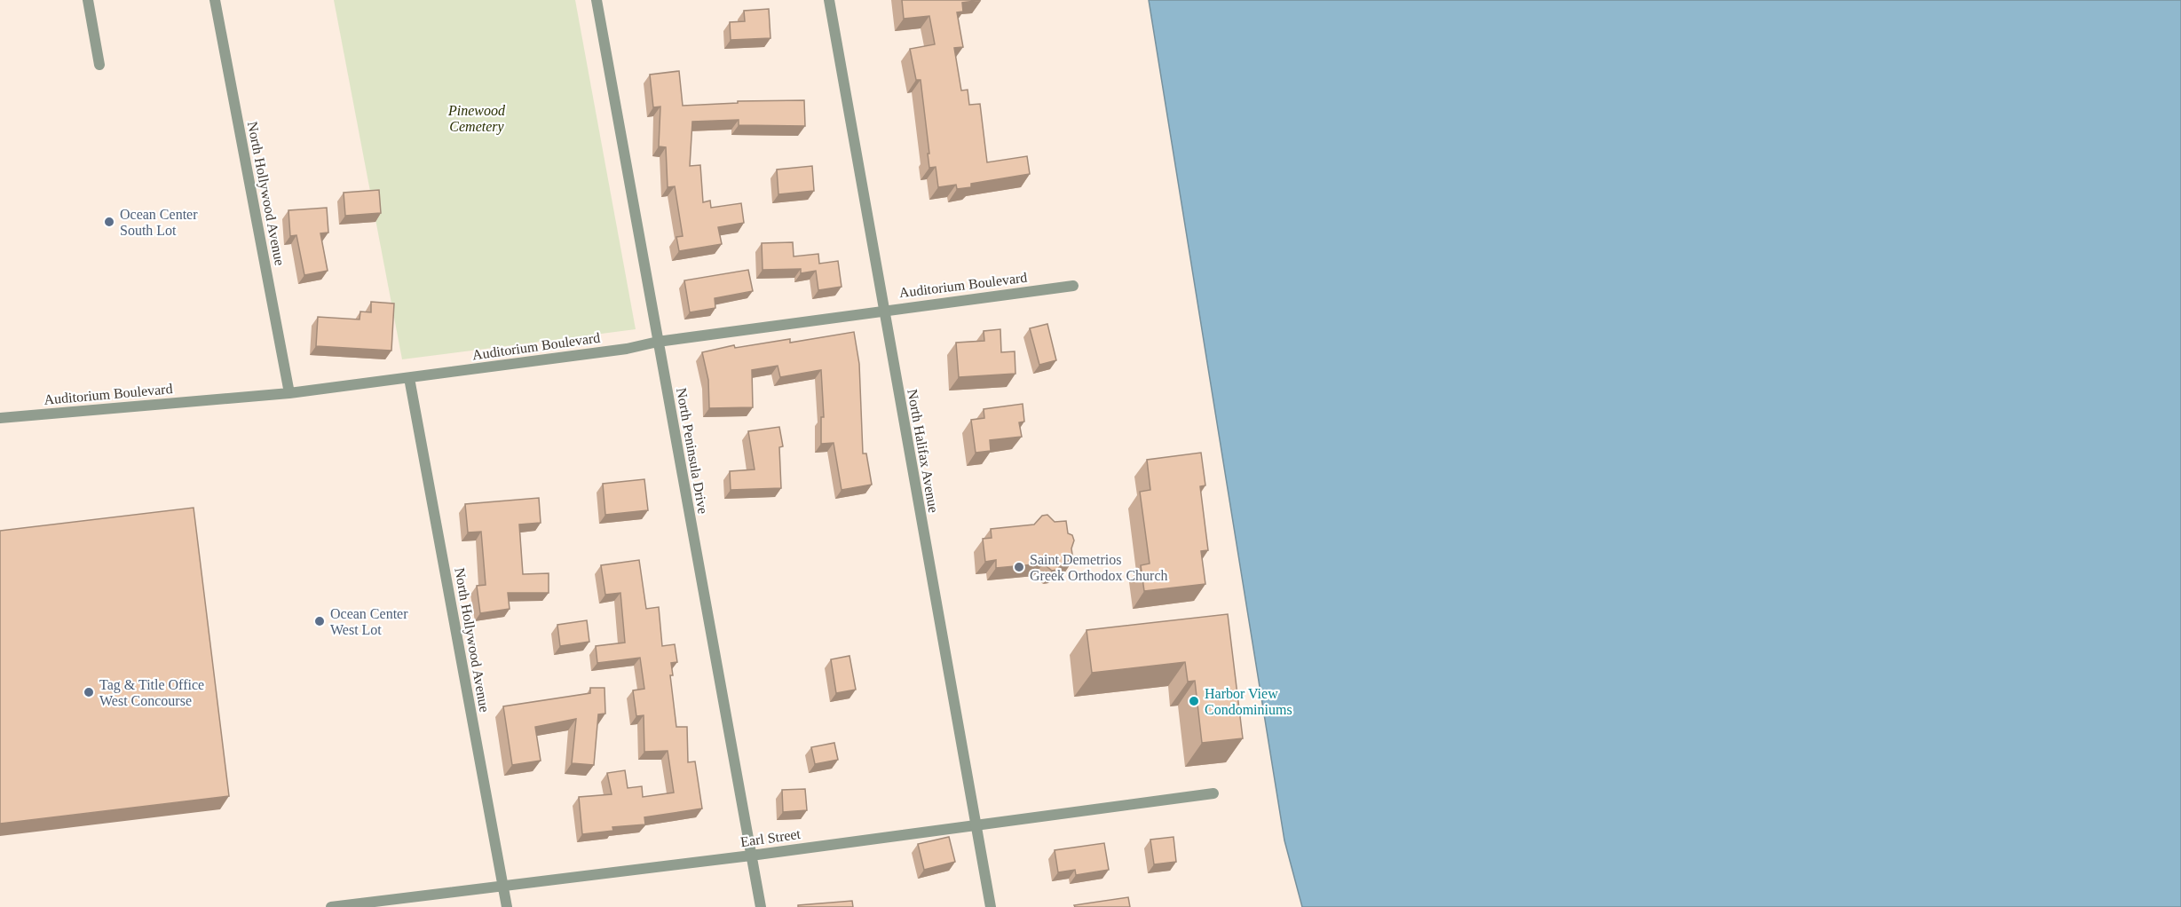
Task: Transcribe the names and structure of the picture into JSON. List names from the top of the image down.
{
  "streets": {
    "street": [
      "North Hollywood Avenue",
      "Auditorium Boulevard",
      "North Peninsula Drive",
      "North Halifax Avenue",
      "Earl Street"
    ]
  },
  "crossings": [
    ["North Hollywood Avenue", "Auditorium Boulevard"],
    ["North Hollywood Avenue", "Earl Street"],
    ["Auditorium Boulevard", "North Peninsula Drive"],
    ["Auditorium Boulevard", "North Halifax Avenue"],
    ["North Peninsula Drive", "Earl Street"],
    ["North Halifax Avenue", "Earl Street"]
  ],
  "parks": ["Pinewood Cemetery"],
  "places": [
    "Ocean Center South Lot",
    "Saint Demetrios Greek Orthodox Church",
    "Ocean Center West Lot",
    "Tag & Title Office West Concourse",
    "Harbor View Condominiums"
  ]
}
